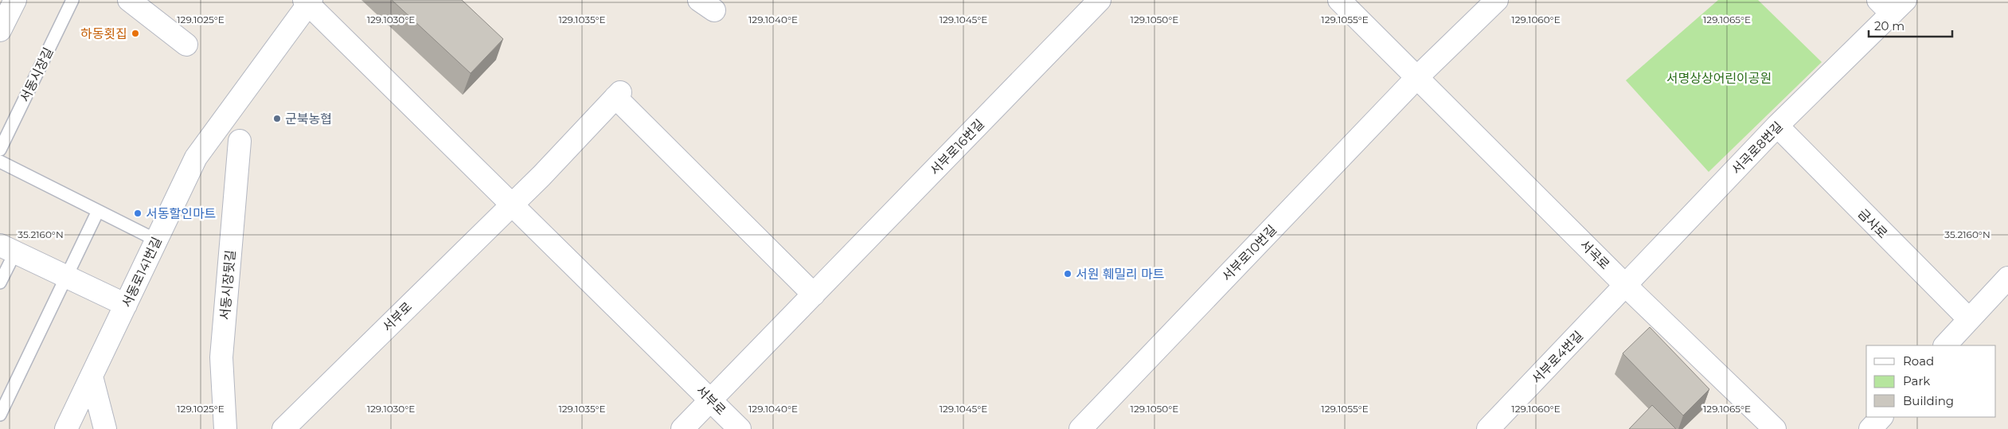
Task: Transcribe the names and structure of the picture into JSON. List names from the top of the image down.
{
  "streets": {
    "street": [
      "서부로16번길",
      "서곡로8번길",
      "금사로",
      "서부로10번길",
      "서곡로",
      "서동로141번길",
      "서동시장뒷길",
      "서부로",
      "서부로4번길"
    ],
    "lane": ["서동시장길"]
  },
  "crossings": [
    ["서부로16번길", "서부로"],
    ["서곡로8번길", "금사로"],
    ["서곡로8번길", "서곡로"],
    ["서곡로8번길", "서부로4번길"],
    ["서부로10번길", "서곡로"],
    ["서곡로", "서부로4번길"],
    ["서동로141번길", "서부로"]
  ],
  "parks": ["서명상상어린이공원"],
  "places": [
    "하동횟집",
    "군북농협",
    "서동할인마트",
    "서원 훼밀리 마트"
  ],
  "legend": ["Road", "Park", "Building"],
  "scale_bar": "20 m",
  "coordinates": [
    "129.1025°E",
    "129.1030°E",
    "129.1035°E",
    "129.1040°E",
    "129.1045°E",
    "129.1050°E",
    "129.1055°E",
    "129.1060°E",
    "129.1065°E",
    "35.2160°N"
  ]
}
